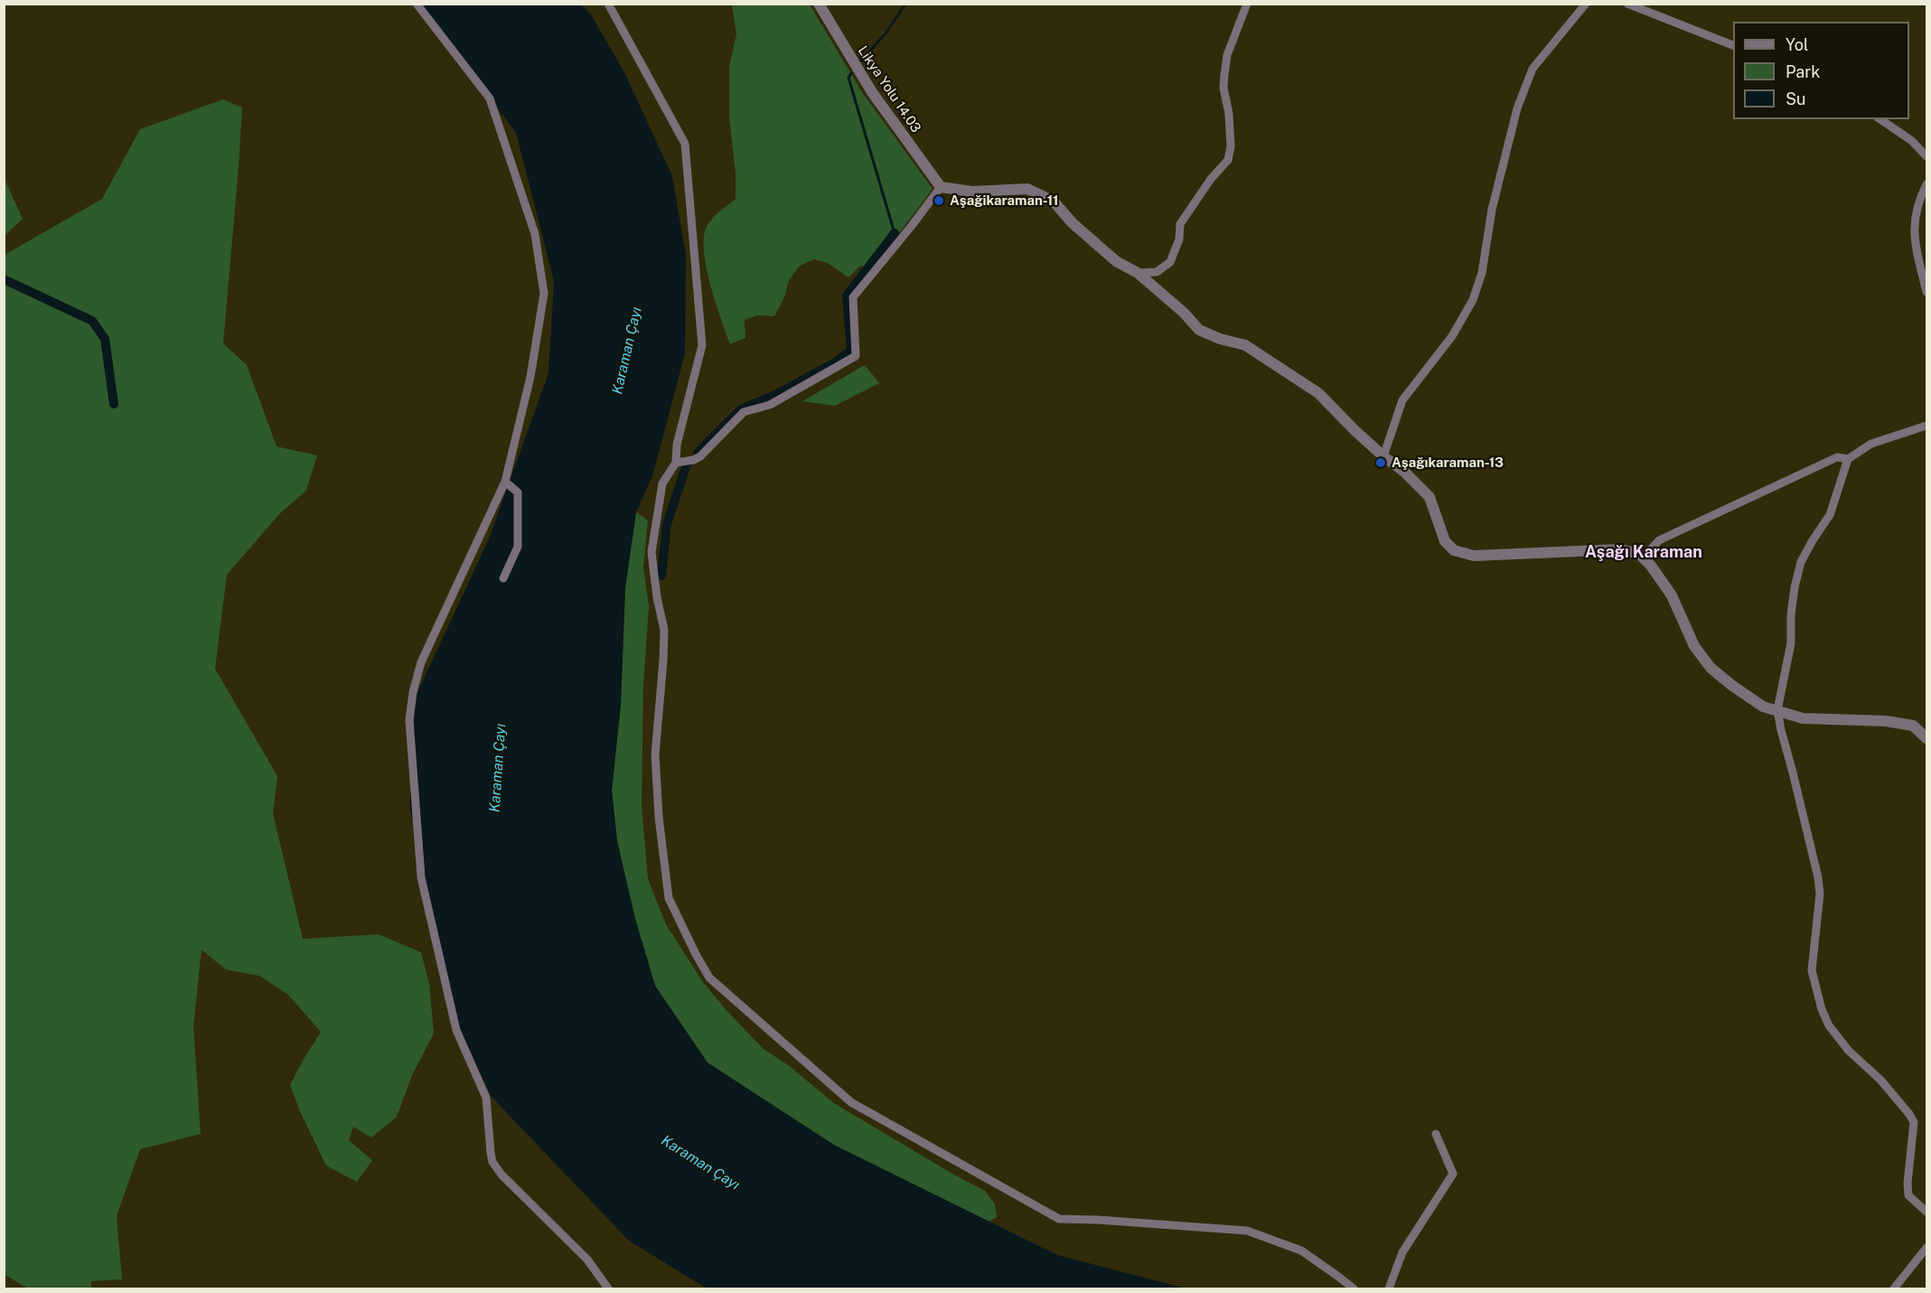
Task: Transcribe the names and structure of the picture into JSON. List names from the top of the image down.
{
  "streets": {
    "street": ["Likya Yolu 14.03"]
  },
  "districts": ["Aşağı Karaman"],
  "water": ["Karaman Çayı"],
  "places": ["Aşağikaraman-11", "Aşağıkaraman-13"],
  "legend": ["Yol", "Park", "Su"]
}
